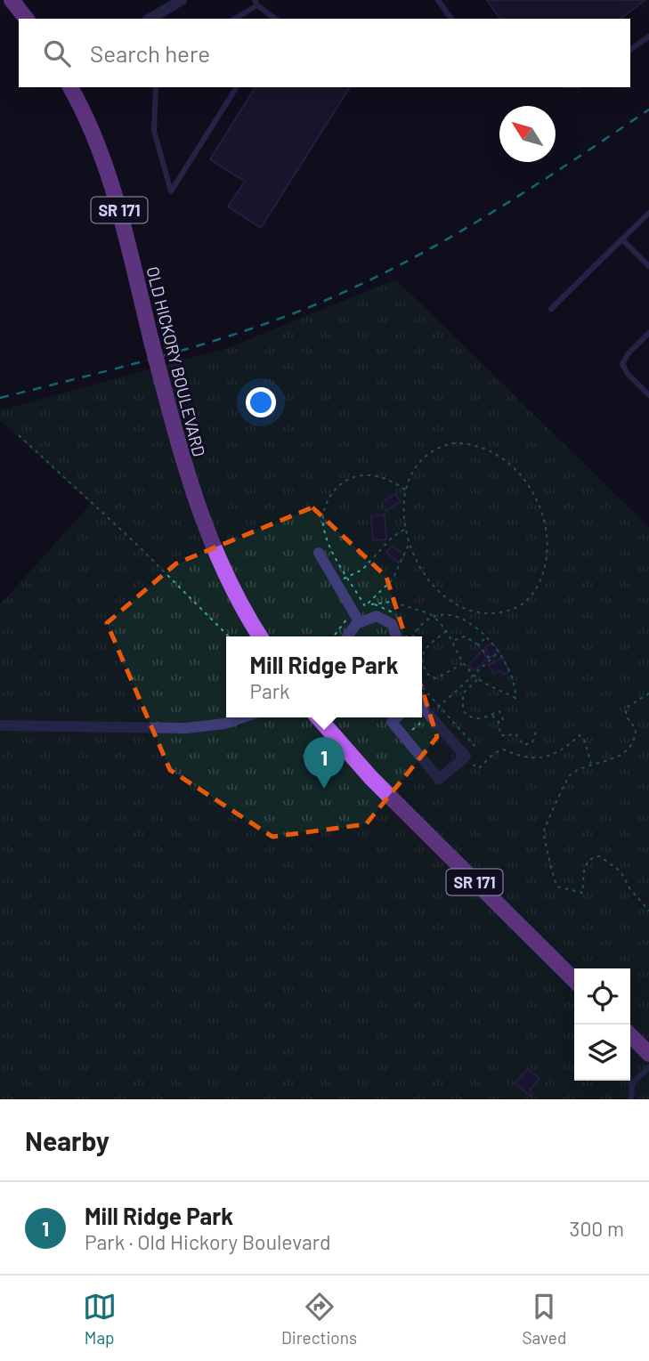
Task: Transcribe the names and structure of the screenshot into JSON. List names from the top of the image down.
{
  "streets": {
    "main road": ["SR 171", "OLD HICKORY BOULEVARD"]
  },
  "north": "top left",
  "page": {
    "search": "Search here",
    "popup": ["Mill Ridge Park", "Park"],
    "pins": "1",
    "heading": "Nearby",
    "list": [
      {
        "mark": "1",
        "name": "Mill Ridge Park",
        "note": "Park · Old Hickory Boulevard",
        "value": "300 m"
      }
    ],
    "nav": ["Map", "Directions", "Saved"]
  }
}
